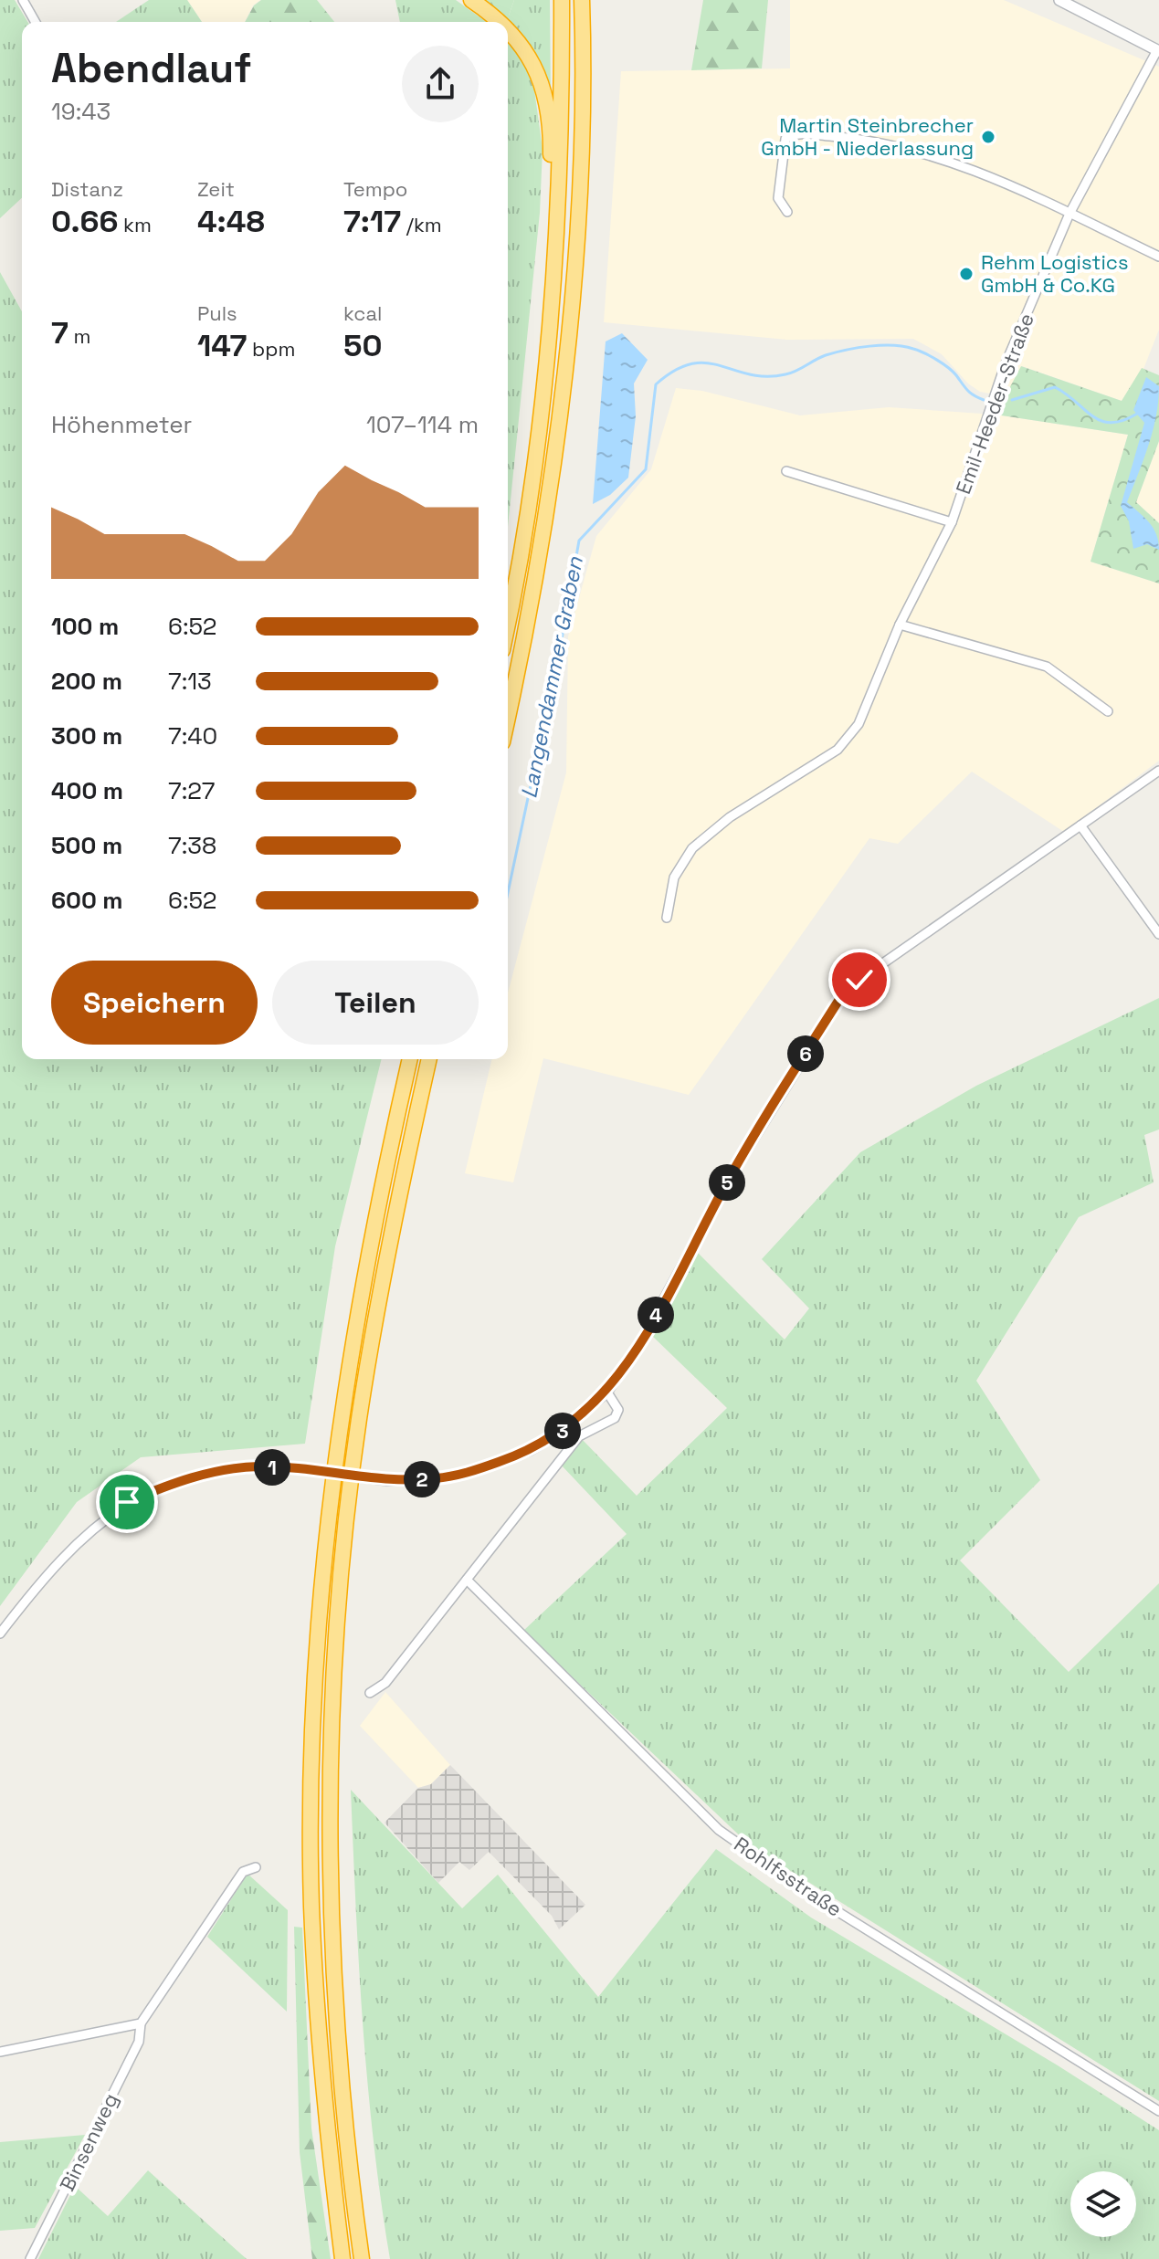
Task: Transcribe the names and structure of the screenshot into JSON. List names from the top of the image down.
{
  "streets": {
    "street": ["Emil-Heeder-Straße", "Rohlfsstraße", "Binsenweg"]
  },
  "water": ["Langendammer Graben"],
  "places": ["Martin Steinbrecher GmbH - Niederlassung", "Rehm Logistics GmbH & Co.KG"],
  "page": {
    "heading": ["Abendlauf", "19:43"],
    "stats": [
      ["Distanz", "0.66 km"],
      ["Zeit", "4:48"],
      ["Tempo", "7:17 /km"],
      ["7 m"],
      ["Puls", "147 bpm"],
      ["kcal", "50"]
    ],
    "chart": ["Höhenmeter", "107–114 m"],
    "list": [
      {
        "name": "100 m",
        "note": "6:52"
      },
      {
        "name": "200 m",
        "note": "7:13"
      },
      {
        "name": "300 m",
        "note": "7:40"
      },
      {
        "name": "400 m",
        "note": "7:27"
      },
      {
        "name": "500 m",
        "note": "7:38"
      },
      {
        "name": "600 m",
        "note": "6:52"
      }
    ],
    "buttons": ["Speichern", "Teilen"],
    "pins": [
      "6",
      "5",
      "4",
      "3",
      "1",
      "2"
    ]
  }
}
